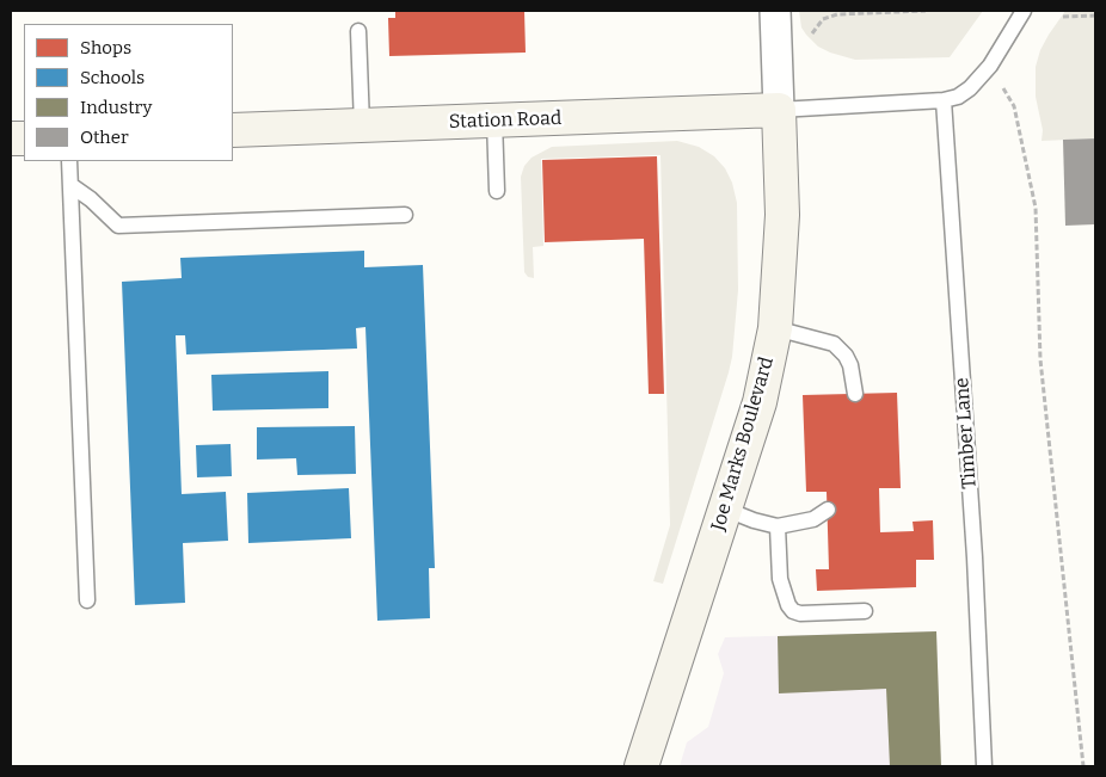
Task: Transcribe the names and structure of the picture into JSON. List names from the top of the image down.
{
  "streets": {
    "main road": ["Station Road", "Joe Marks Boulevard"],
    "lane": ["Timber Lane"]
  },
  "crossings": [
    ["Station Road", "Joe Marks Boulevard"]
  ],
  "legend": [
    "Shops",
    "Schools",
    "Industry",
    "Other"
  ]
}
